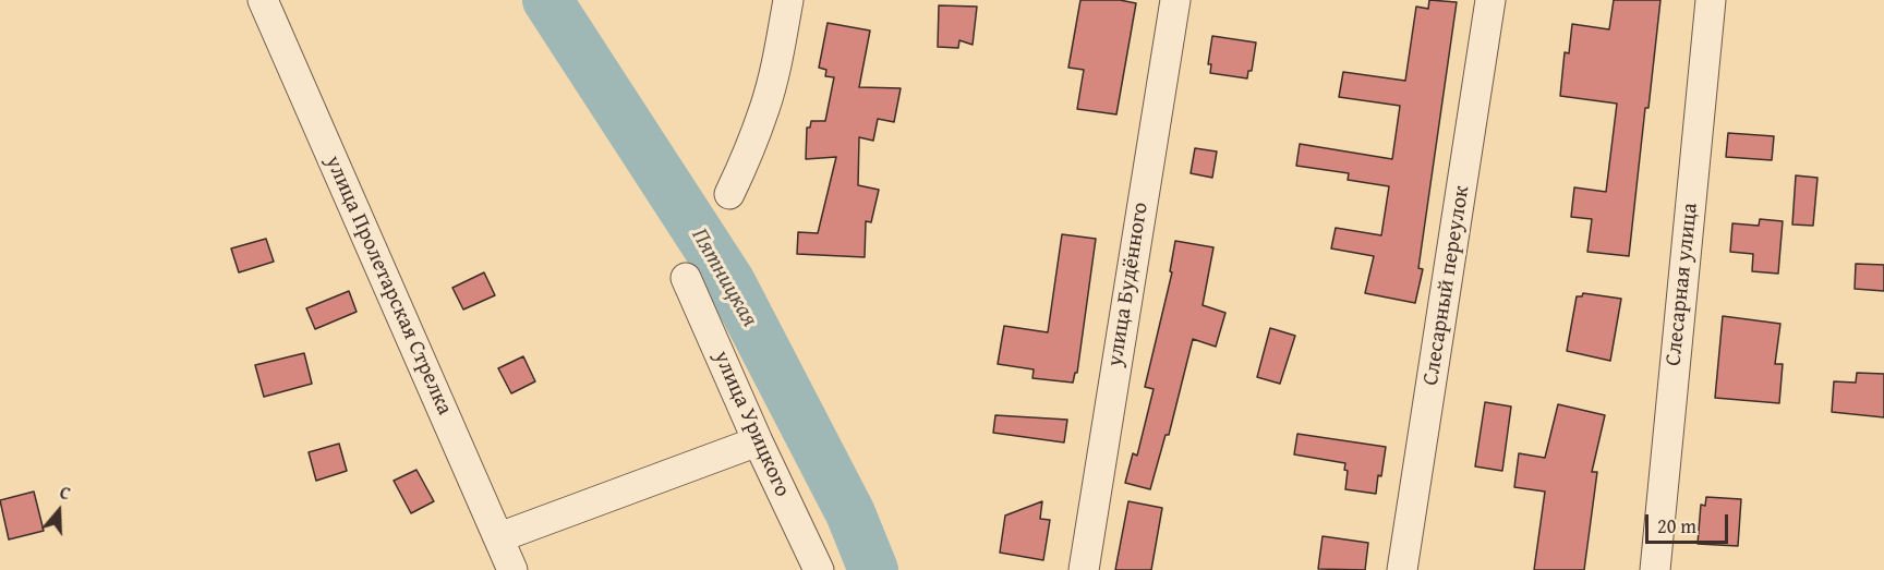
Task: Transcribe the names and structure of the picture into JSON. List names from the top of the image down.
{
  "streets": {
    "street": [
      "улица Будённого",
      "Слесарная улица",
      "улица Пролетарская Стрелка",
      "Слесарный переулок",
      "улица Урицкого"
    ]
  },
  "water": ["Пятницкая"],
  "scale_bar": "20 m",
  "north": "top"
}
